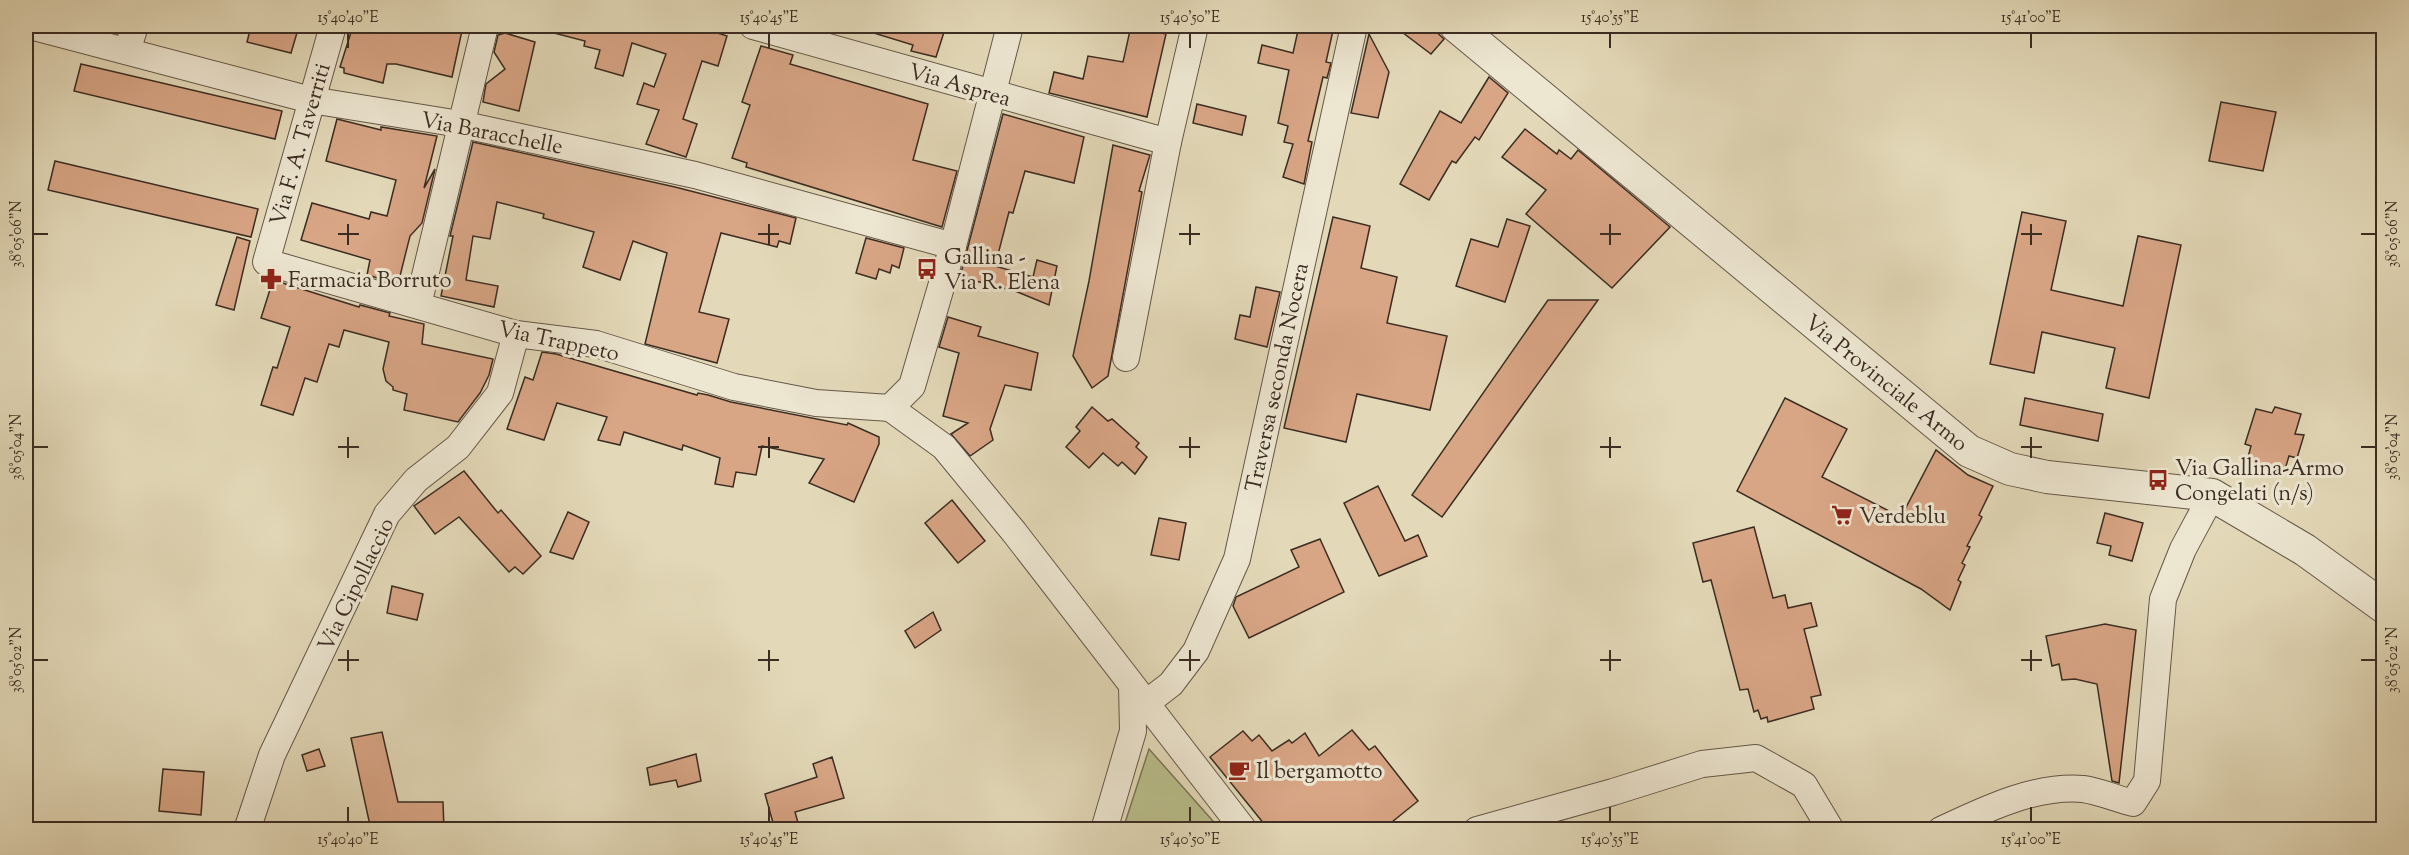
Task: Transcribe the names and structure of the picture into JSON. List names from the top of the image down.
{
  "streets": {
    "street": [
      "Via Asprea",
      "Via Baracchelle",
      "Via F. A. Taverriti",
      "Via Trappeto",
      "Traversa seconda Nocera",
      "Via Provinciale Armo",
      "Via Cipollaccio"
    ]
  },
  "crossings": [
    ["Via Baracchelle", "Via F. A. Taverriti"],
    ["Via F. A. Taverriti", "Via Trappeto"],
    ["Via Trappeto", "Via Cipollaccio"]
  ],
  "places": {
    "bus stop": ["Gallina - Via R. Elena", "Via Gallina-Armo Congelati (n/s)"],
    "pharmacy": ["Farmacia Borruto"],
    "supermarket": ["Verdeblu"],
    "cafe": ["Il bergamotto"]
  },
  "coordinates": [
    "15°40'40\"E",
    "15°40'45\"E",
    "15°40'50\"E",
    "15°40'55\"E",
    "15°41'00\"E",
    "38°05'06\"N",
    "38°05'04\"N",
    "38°05'02\"N"
  ]
}
